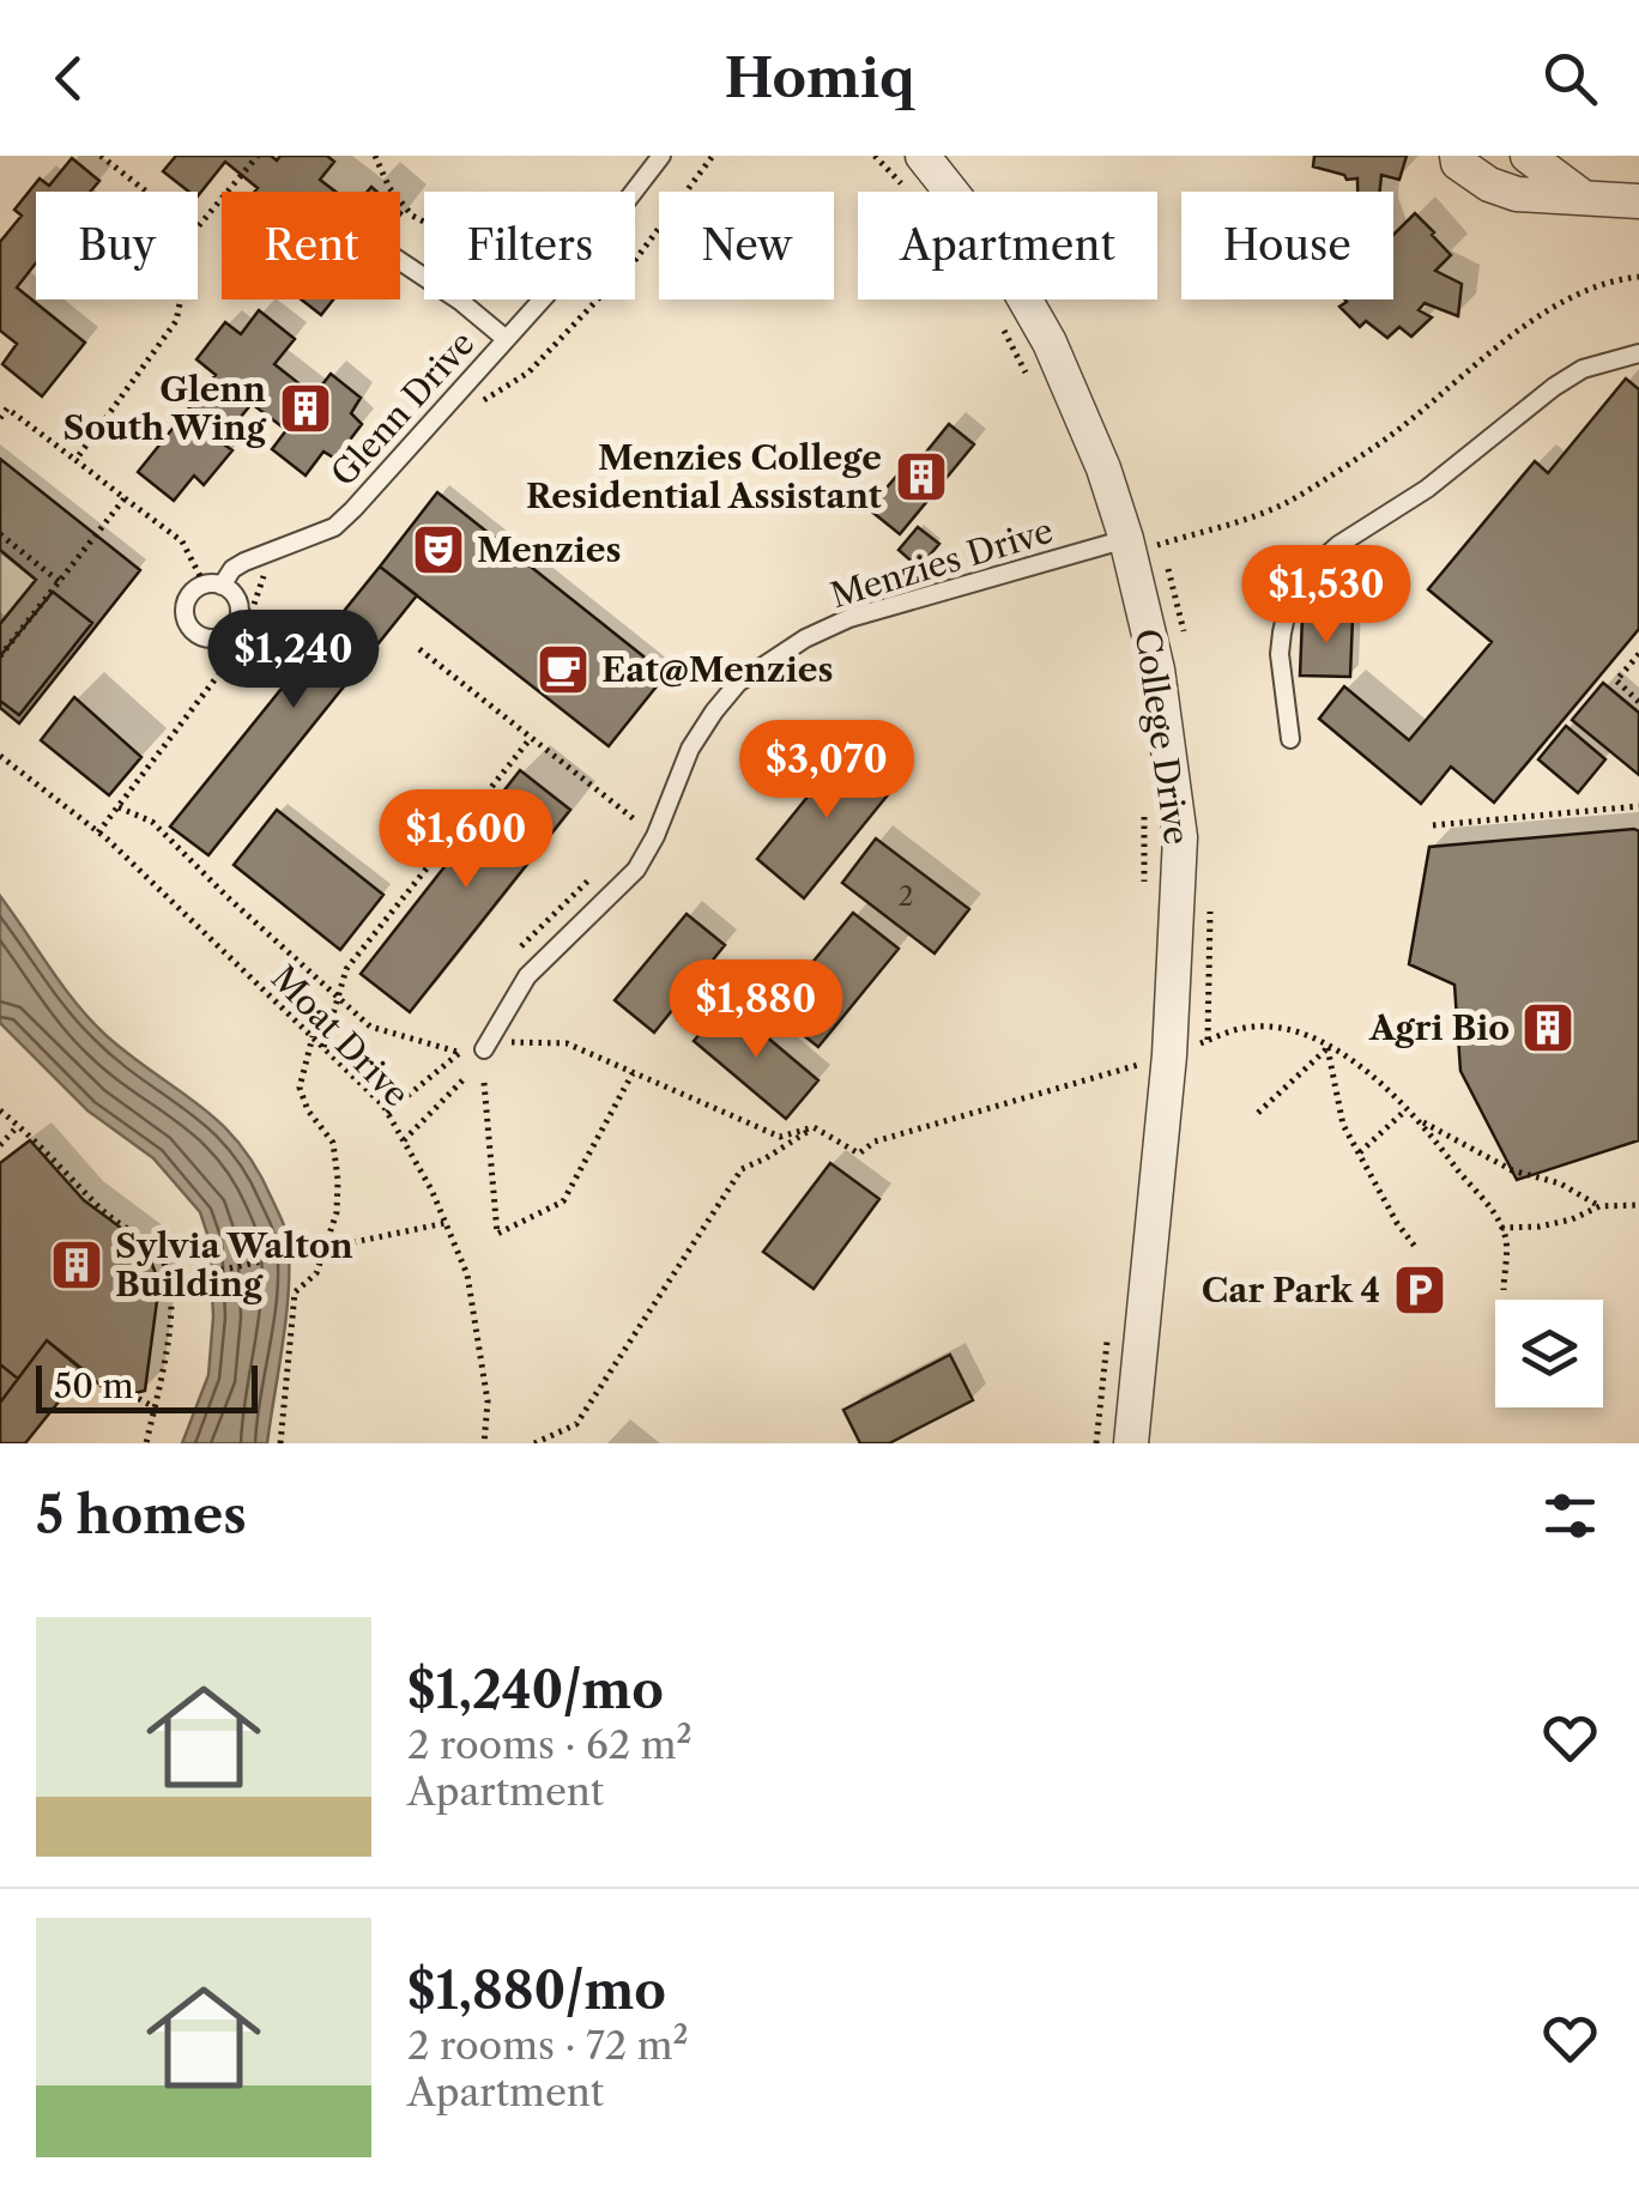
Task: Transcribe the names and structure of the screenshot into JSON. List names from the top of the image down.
{
  "streets": {
    "street": ["College Drive"],
    "lane": ["Glenn Drive", "Menzies Drive"],
    "path": ["Moat Drive"]
  },
  "crossings": [
    ["Menzies Drive", "College Drive"]
  ],
  "places": {
    "building": [
      "Glenn South Wing",
      "Menzies College Residential Assistant",
      "Agri Bio",
      "Sylvia Walton Building"
    ],
    "theatre": ["Menzies"],
    "cafe": ["Eat@Menzies"],
    "parking": ["Car Park 4"]
  },
  "house_numbers": ["2"],
  "scale_bar": "50 m",
  "page": {
    "header": "Homiq",
    "chip": [
      "Buy",
      "Rent",
      "Filters",
      "New",
      "Apartment",
      "House"
    ],
    "price": [
      "$1,530",
      "$1,240",
      "$3,070",
      "$1,600",
      "$1,880"
    ],
    "scale": "50 m",
    "heading": "5 homes",
    "list": [
      {
        "name": "$1,240/mo",
        "note": "2 rooms · 62 m² · Apartment"
      },
      {
        "name": "$1,880/mo",
        "note": "2 rooms · 72 m² · Apartment"
      }
    ]
  }
}
